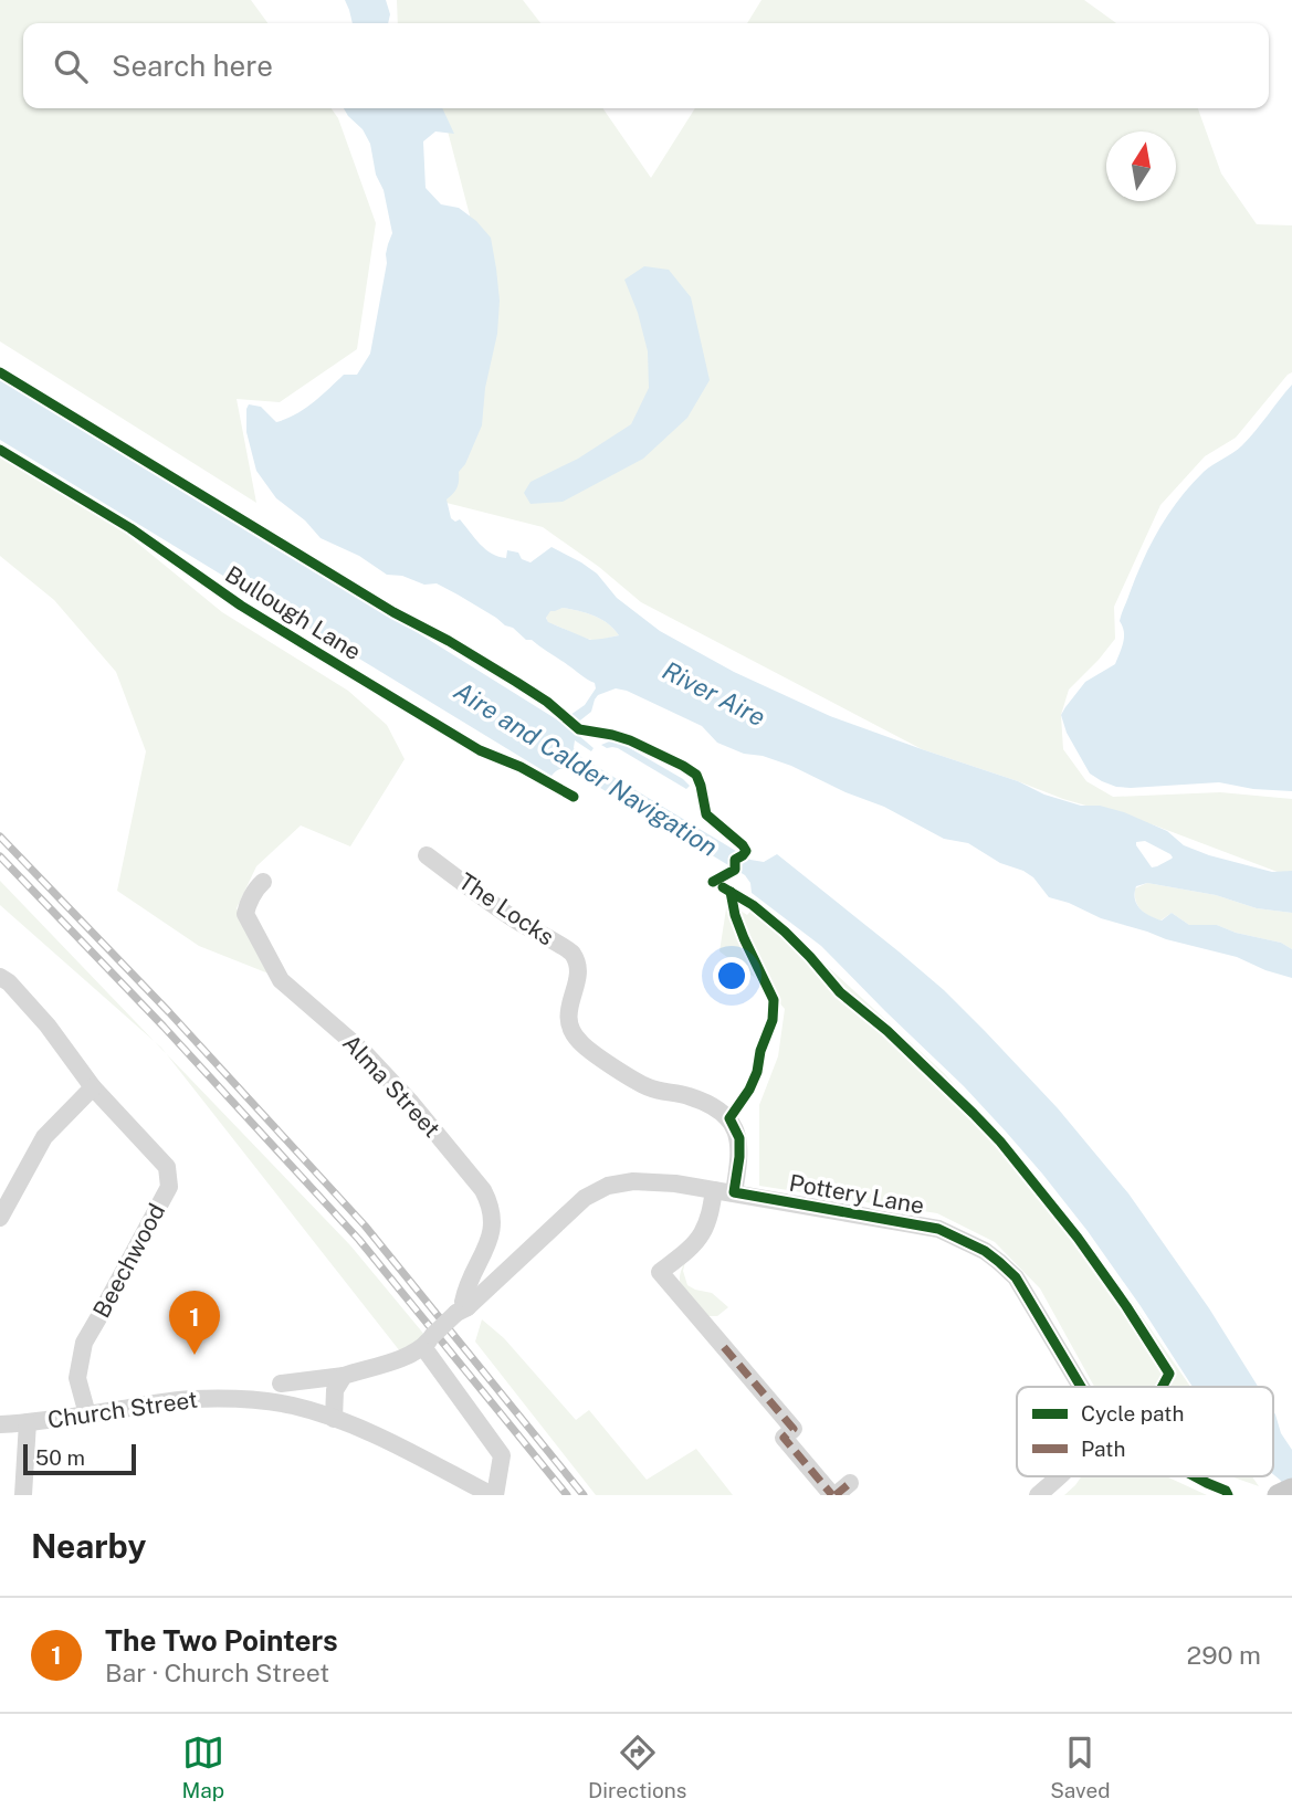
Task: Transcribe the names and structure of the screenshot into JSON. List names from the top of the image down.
{
  "streets": {
    "street": [
      "The Locks",
      "Alma Street",
      "Pottery Lane",
      "Beechwood",
      "Church Street"
    ],
    "cycle path": ["Bullough Lane"]
  },
  "crossings": [
    ["The Locks", "Pottery Lane"],
    ["Alma Street", "Pottery Lane"],
    ["Beechwood", "Church Street"]
  ],
  "water": ["River Aire", "Aire and Calder Navigation"],
  "legend": ["Cycle path", "Path"],
  "scale_bar": "50 m",
  "north": "top",
  "page": {
    "search": "Search here",
    "pins": "1",
    "scale": "50 m",
    "heading": "Nearby",
    "list": [
      {
        "mark": "1",
        "name": "The Two Pointers",
        "note": "Bar · Church Street",
        "value": "290 m"
      }
    ],
    "nav": ["Map", "Directions", "Saved"]
  }
}
